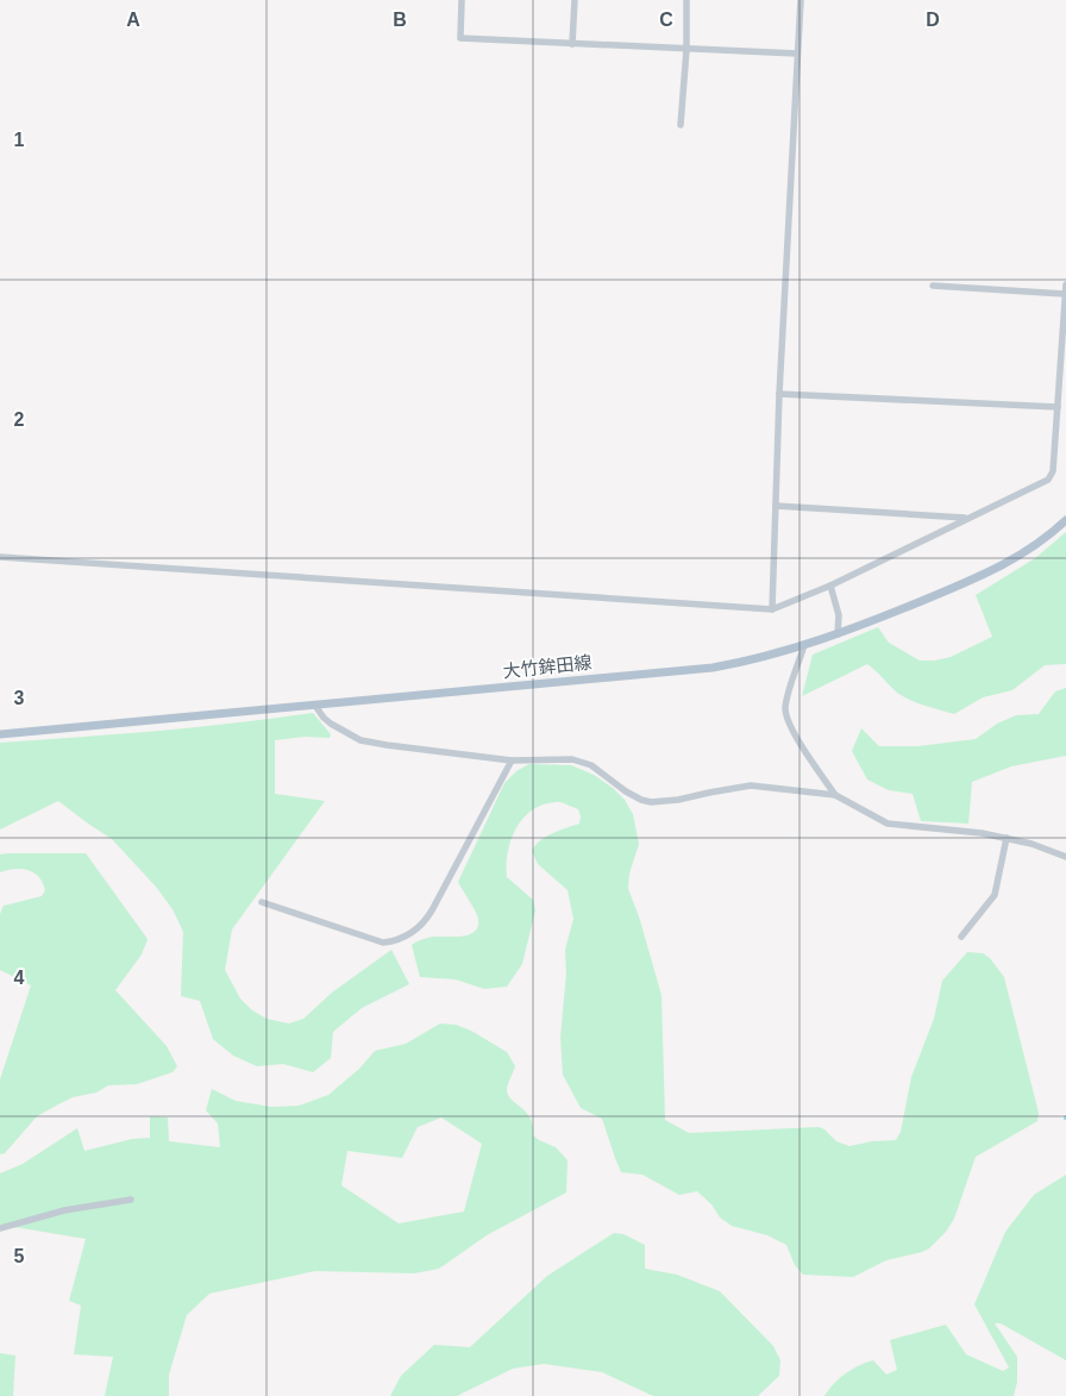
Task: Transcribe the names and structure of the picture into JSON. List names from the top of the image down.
{
  "streets": {
    "main road": ["大竹鉾田線"]
  },
  "grid": {
    "columns": [
      "A",
      "B",
      "C",
      "D"
    ],
    "rows": [
      "1",
      "2",
      "3",
      "4",
      "5"
    ]
  }
}
